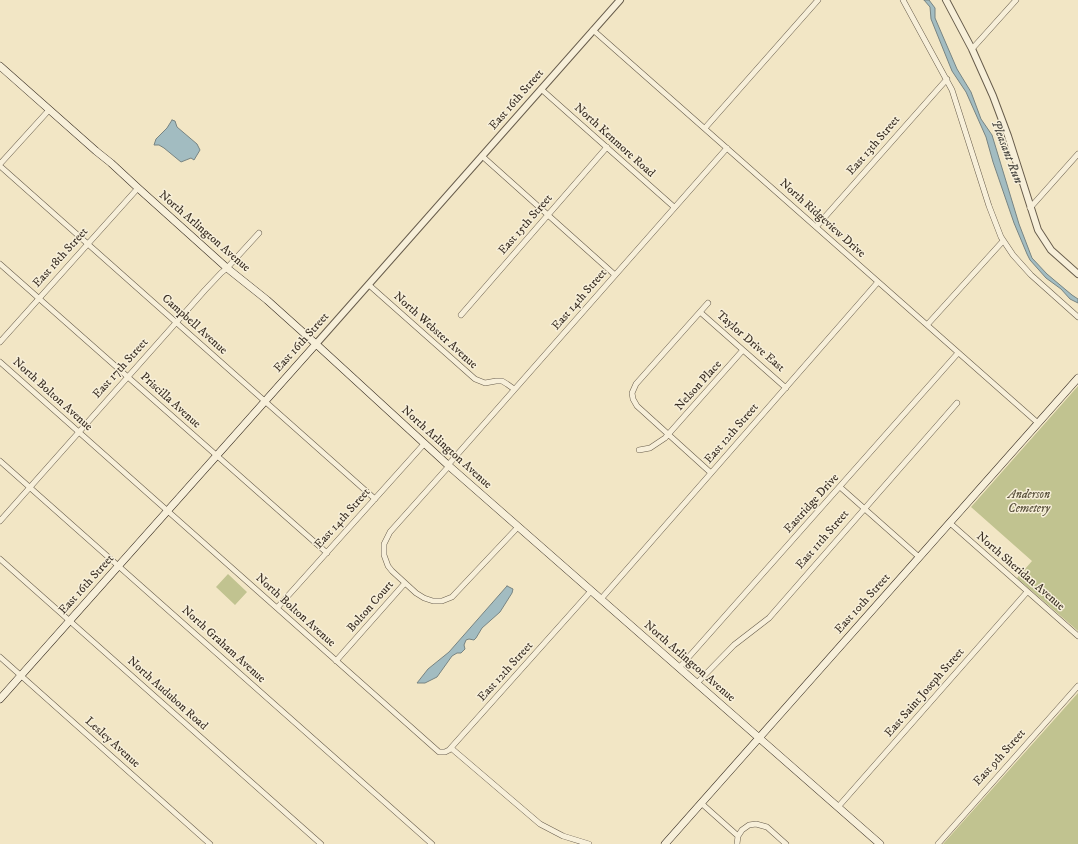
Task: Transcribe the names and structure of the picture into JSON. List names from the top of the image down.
{
  "streets": {
    "main road": ["East 16th Street", "North Arlington Avenue", "East 10th Street"],
    "street": [
      "North Kenmore Road",
      "East 13th Street",
      "North Ridgeview Drive",
      "East 15th Street",
      "East 18th Street",
      "East 14th Street",
      "Campbell Avenue",
      "North Webster Avenue",
      "Taylor Drive East",
      "East 17th Street",
      "Nelson Place",
      "North Bolton Avenue",
      "Priscilla Avenue",
      "East 12th Street",
      "Eastridge Drive",
      "East 11th Street",
      "North Sheridan Avenue",
      "Bolton Court",
      "North Graham Avenue",
      "East Saint Joseph Street",
      "North Audubon Road",
      "Lesley Avenue",
      "East 9th Street"
    ]
  },
  "crossings": [
    ["East 16th Street", "North Kenmore Road"],
    ["East 16th Street", "North Ridgeview Drive"],
    ["East 16th Street", "North Arlington Avenue"],
    ["East 16th Street", "Campbell Avenue"],
    ["East 16th Street", "North Webster Avenue"],
    ["East 16th Street", "North Bolton Avenue"],
    ["East 16th Street", "Priscilla Avenue"],
    ["East 16th Street", "North Graham Avenue"],
    ["East 16th Street", "North Audubon Road"],
    ["East 16th Street", "Lesley Avenue"],
    ["North Kenmore Road", "East 15th Street"],
    ["North Kenmore Road", "East 14th Street"],
    ["East 13th Street", "North Ridgeview Drive"],
    ["North Ridgeview Drive", "East 14th Street"],
    ["North Ridgeview Drive", "East 12th Street"],
    ["North Ridgeview Drive", "Eastridge Drive"],
    ["North Ridgeview Drive", "East 10th Street"],
    ["North Arlington Avenue", "East 18th Street"],
    ["North Arlington Avenue", "East 14th Street"],
    ["North Arlington Avenue", "East 17th Street"],
    ["North Arlington Avenue", "East 12th Street"],
    ["North Arlington Avenue", "Eastridge Drive"],
    ["North Arlington Avenue", "East 11th Street"],
    ["North Arlington Avenue", "East 10th Street"],
    ["North Arlington Avenue", "East Saint Joseph Street"],
    ["East 18th Street", "Campbell Avenue"],
    ["East 18th Street", "Priscilla Avenue"],
    ["East 14th Street", "Campbell Avenue"],
    ["East 14th Street", "North Webster Avenue"],
    ["East 14th Street", "North Bolton Avenue"],
    ["East 14th Street", "Priscilla Avenue"],
    ["East 14th Street", "Bolton Court"],
    ["Campbell Avenue", "East 17th Street"],
    ["Taylor Drive East", "Nelson Place"],
    ["Taylor Drive East", "East 12th Street"],
    ["East 17th Street", "North Bolton Avenue"],
    ["East 17th Street", "Priscilla Avenue"],
    ["East 17th Street", "North Graham Avenue"],
    ["North Bolton Avenue", "East 12th Street"],
    ["North Bolton Avenue", "Bolton Court"],
    ["North Sheridan Avenue", "East 10th Street"],
    ["North Sheridan Avenue", "East Saint Joseph Street"]
  ],
  "water": ["Pleasant Run"],
  "parks": ["Anderson Cemetery"]
}
